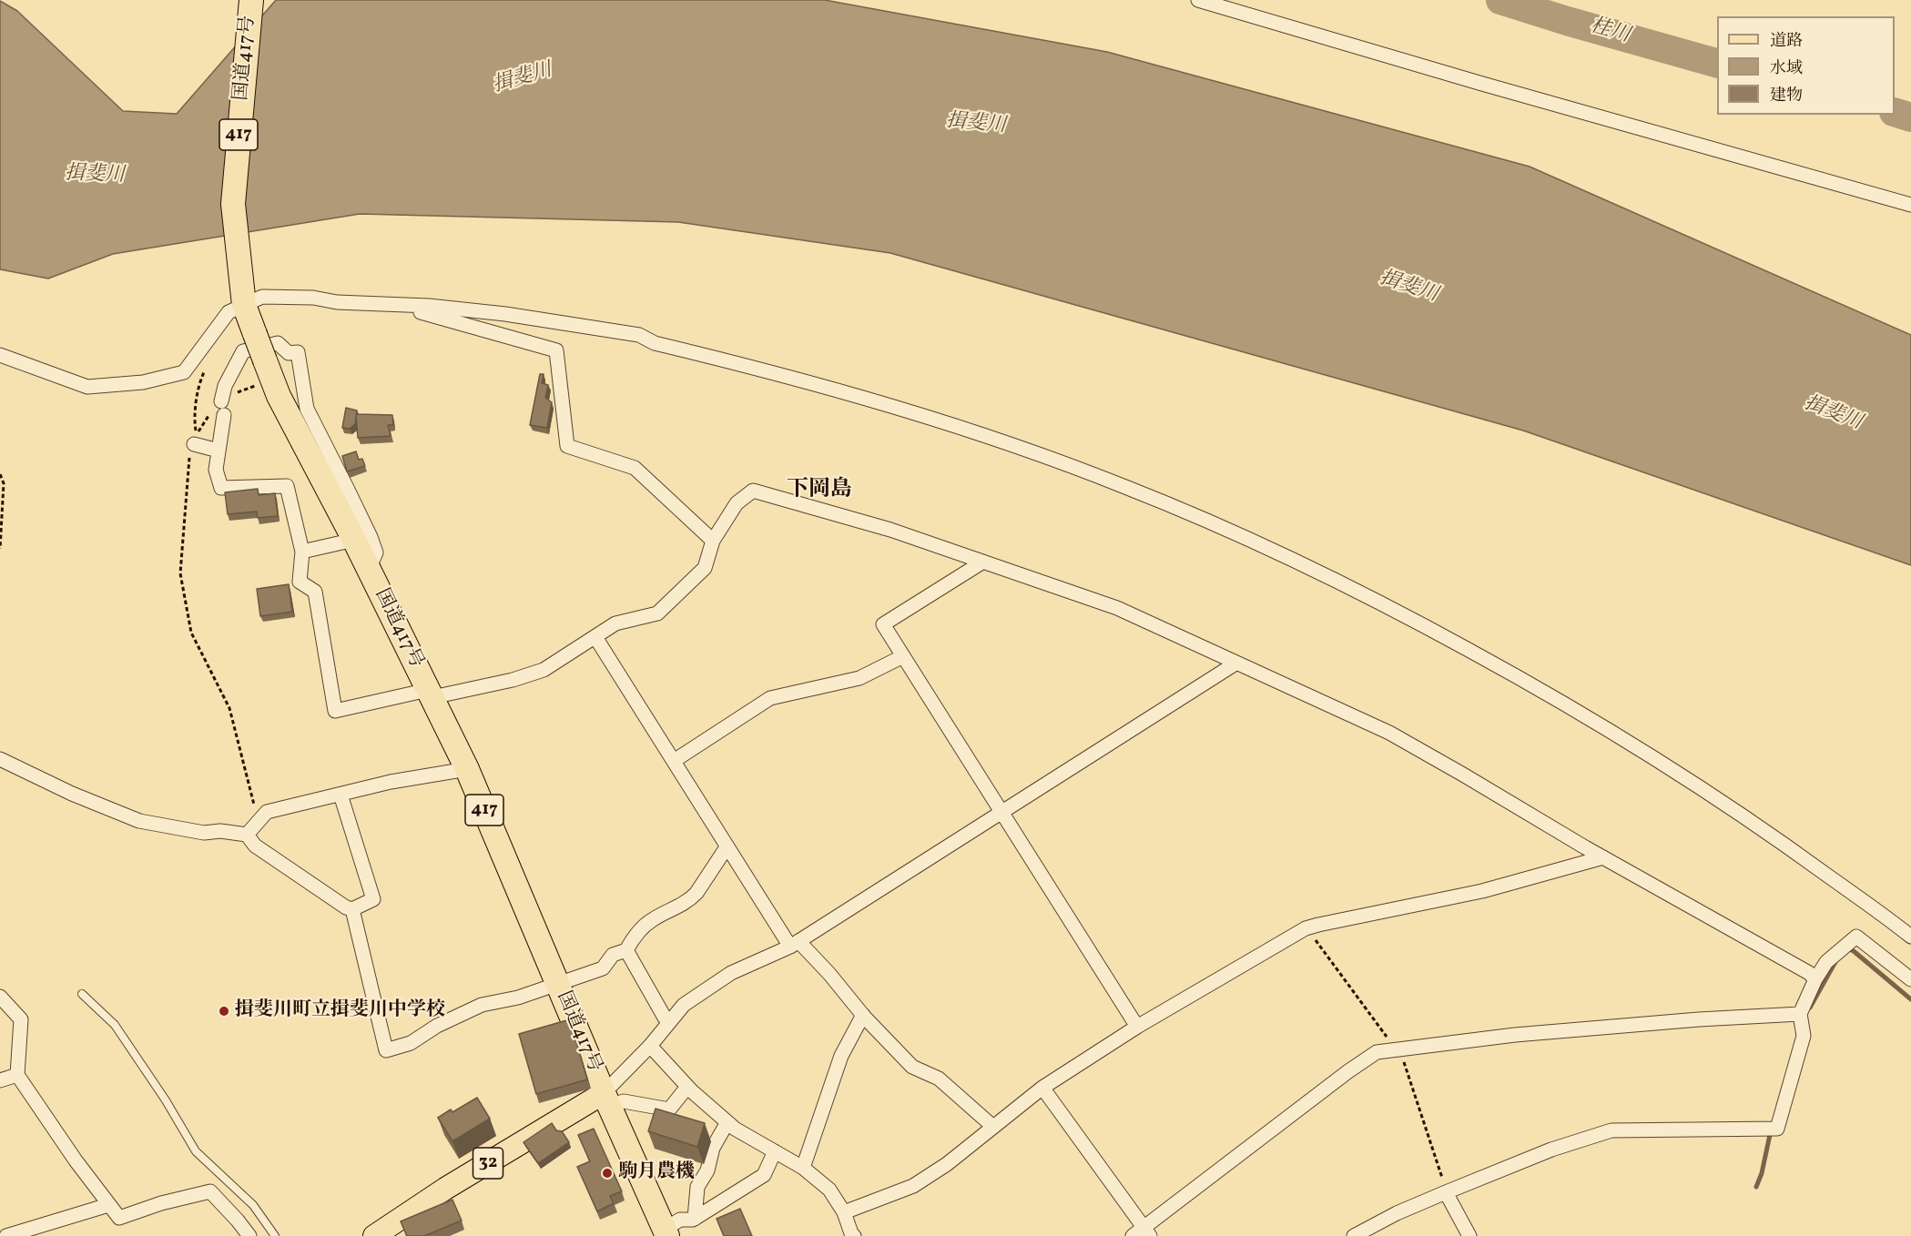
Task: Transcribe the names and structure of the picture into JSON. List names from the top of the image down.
{
  "streets": {
    "highway": ["国道417号", "417"],
    "main road": ["32"]
  },
  "crossings": [
    ["国道417号", "32"]
  ],
  "districts": ["下岡島"],
  "water": ["桂川", "揖斐川"],
  "places": ["揖斐川町立揖斐川中学校", "駒月農機"],
  "legend": ["道路", "水域", "建物"]
}
